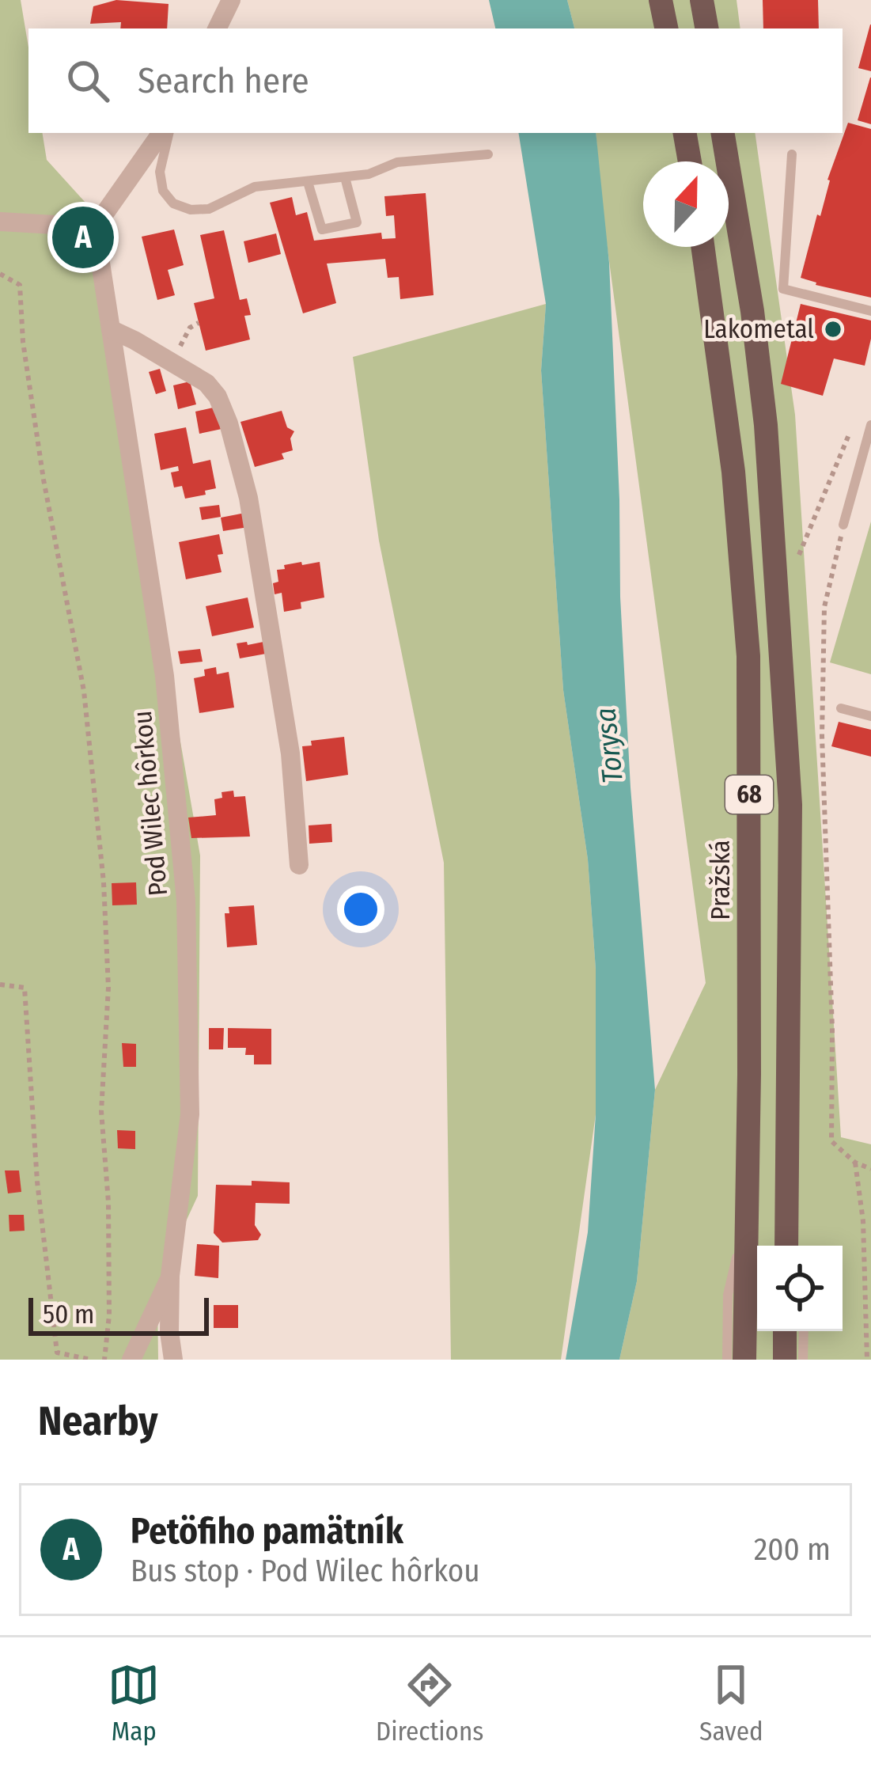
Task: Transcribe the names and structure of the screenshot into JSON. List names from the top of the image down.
{
  "streets": {
    "main road": ["68", "Pražská"],
    "street": ["Pod Wilec hôrkou"]
  },
  "water": ["Torysa"],
  "places": ["Lakometal"],
  "scale_bar": "50 m",
  "north": "top",
  "page": {
    "search": "Search here",
    "pins": "A",
    "scale": "50 m",
    "heading": "Nearby",
    "list": [
      {
        "mark": "A",
        "name": "Petöfiho pamätník",
        "note": "Bus stop · Pod Wilec hôrkou",
        "value": "200 m"
      }
    ],
    "nav": ["Map", "Directions", "Saved"]
  }
}
